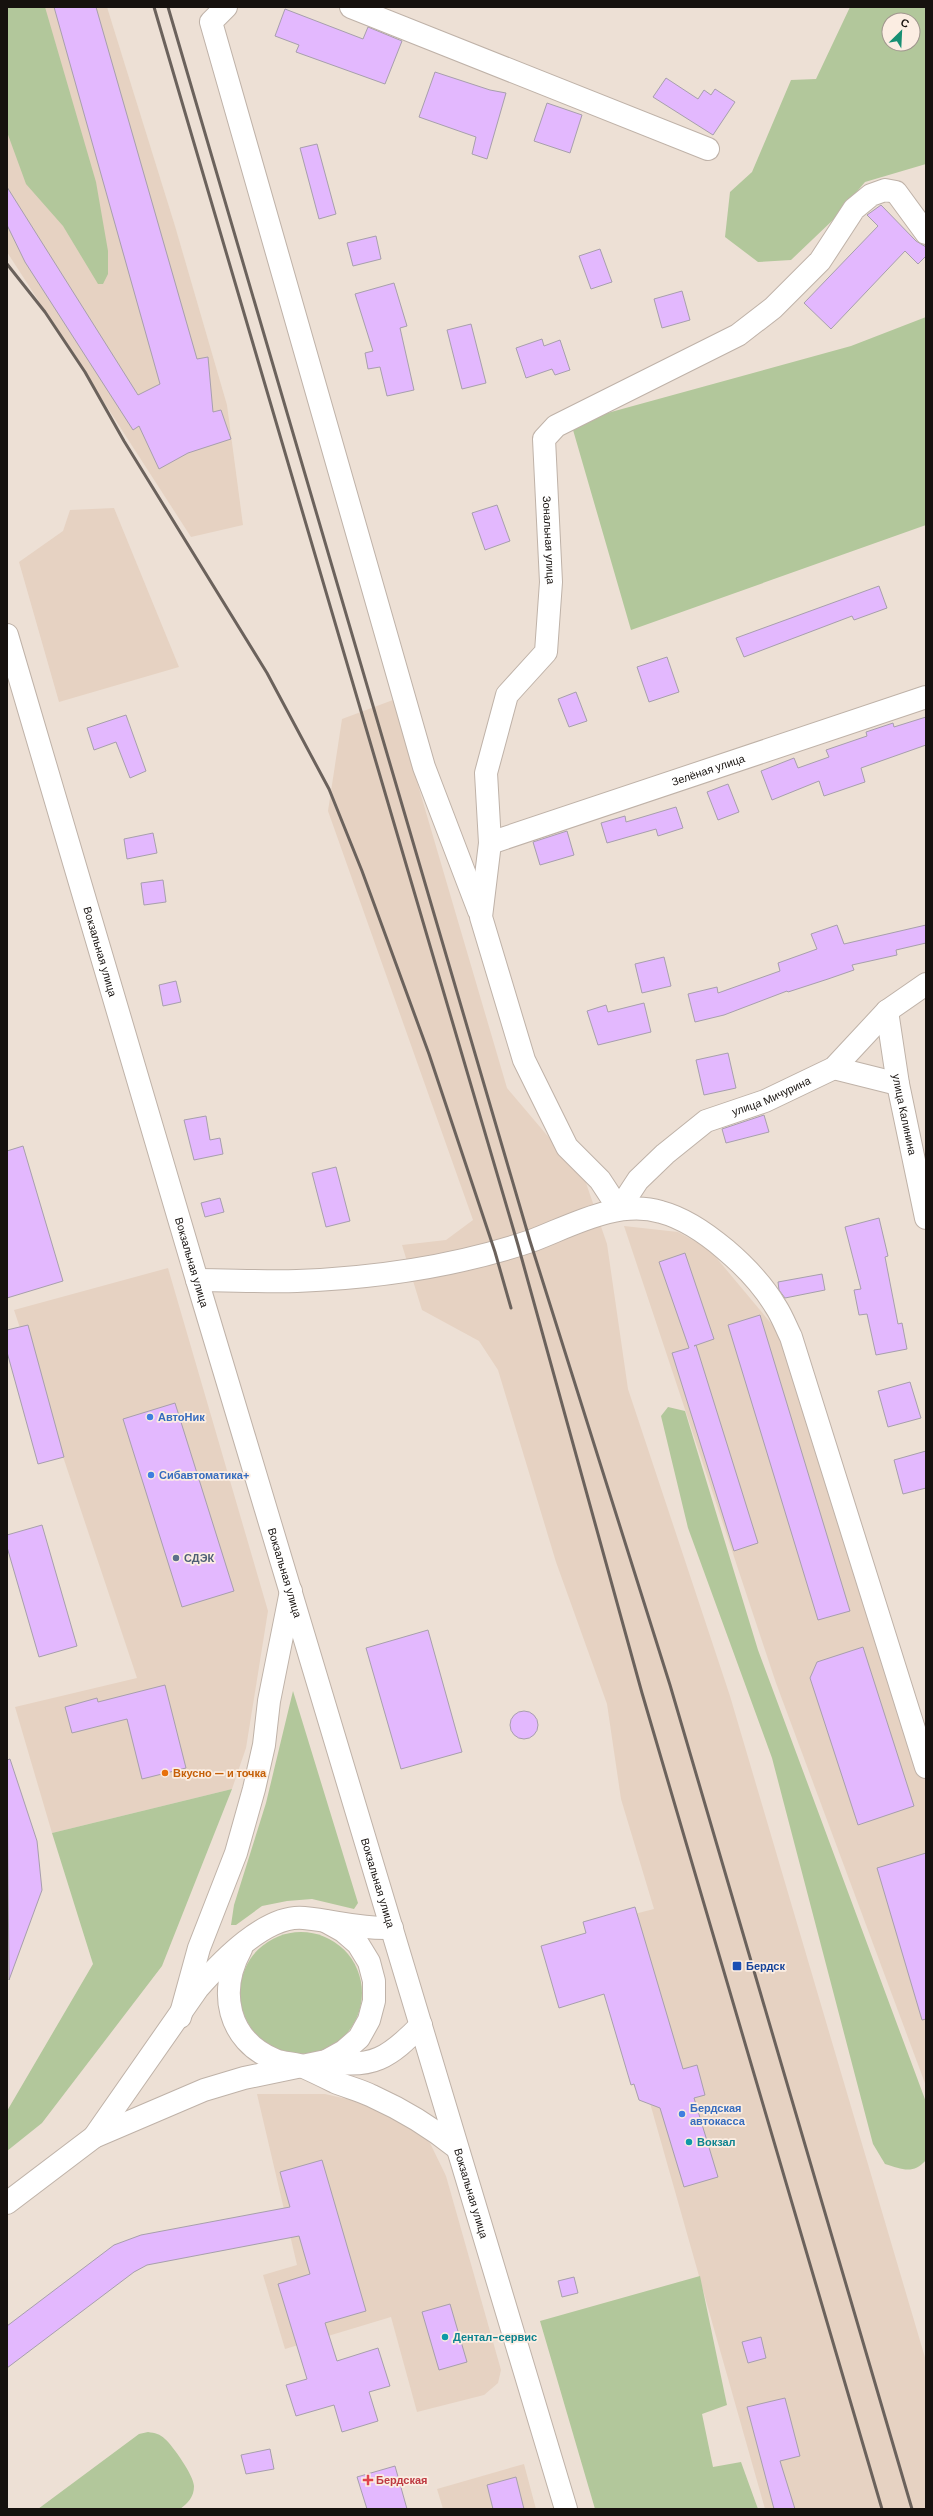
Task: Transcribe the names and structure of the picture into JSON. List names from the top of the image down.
{
  "streets": {
    "main road": [
      "Зональная улица",
      "Зелёная улица",
      "Вокзальная улица",
      "улица Мичурина",
      "улица Калинина"
    ]
  },
  "crossings": [
    ["Зональная улица", "Зелёная улица"],
    ["улица Мичурина", "улица Калинина"]
  ],
  "places": {
    "other": [
      "АвтоНик",
      "Сибавтоматика+",
      "СДЭК",
      "Вкусно — и точка",
      "Бердская автокасса",
      "Вокзал",
      "Дентал-сервис"
    ],
    "transit": ["Бердск"],
    "health": ["Бердская"]
  },
  "north": "top right"
}
